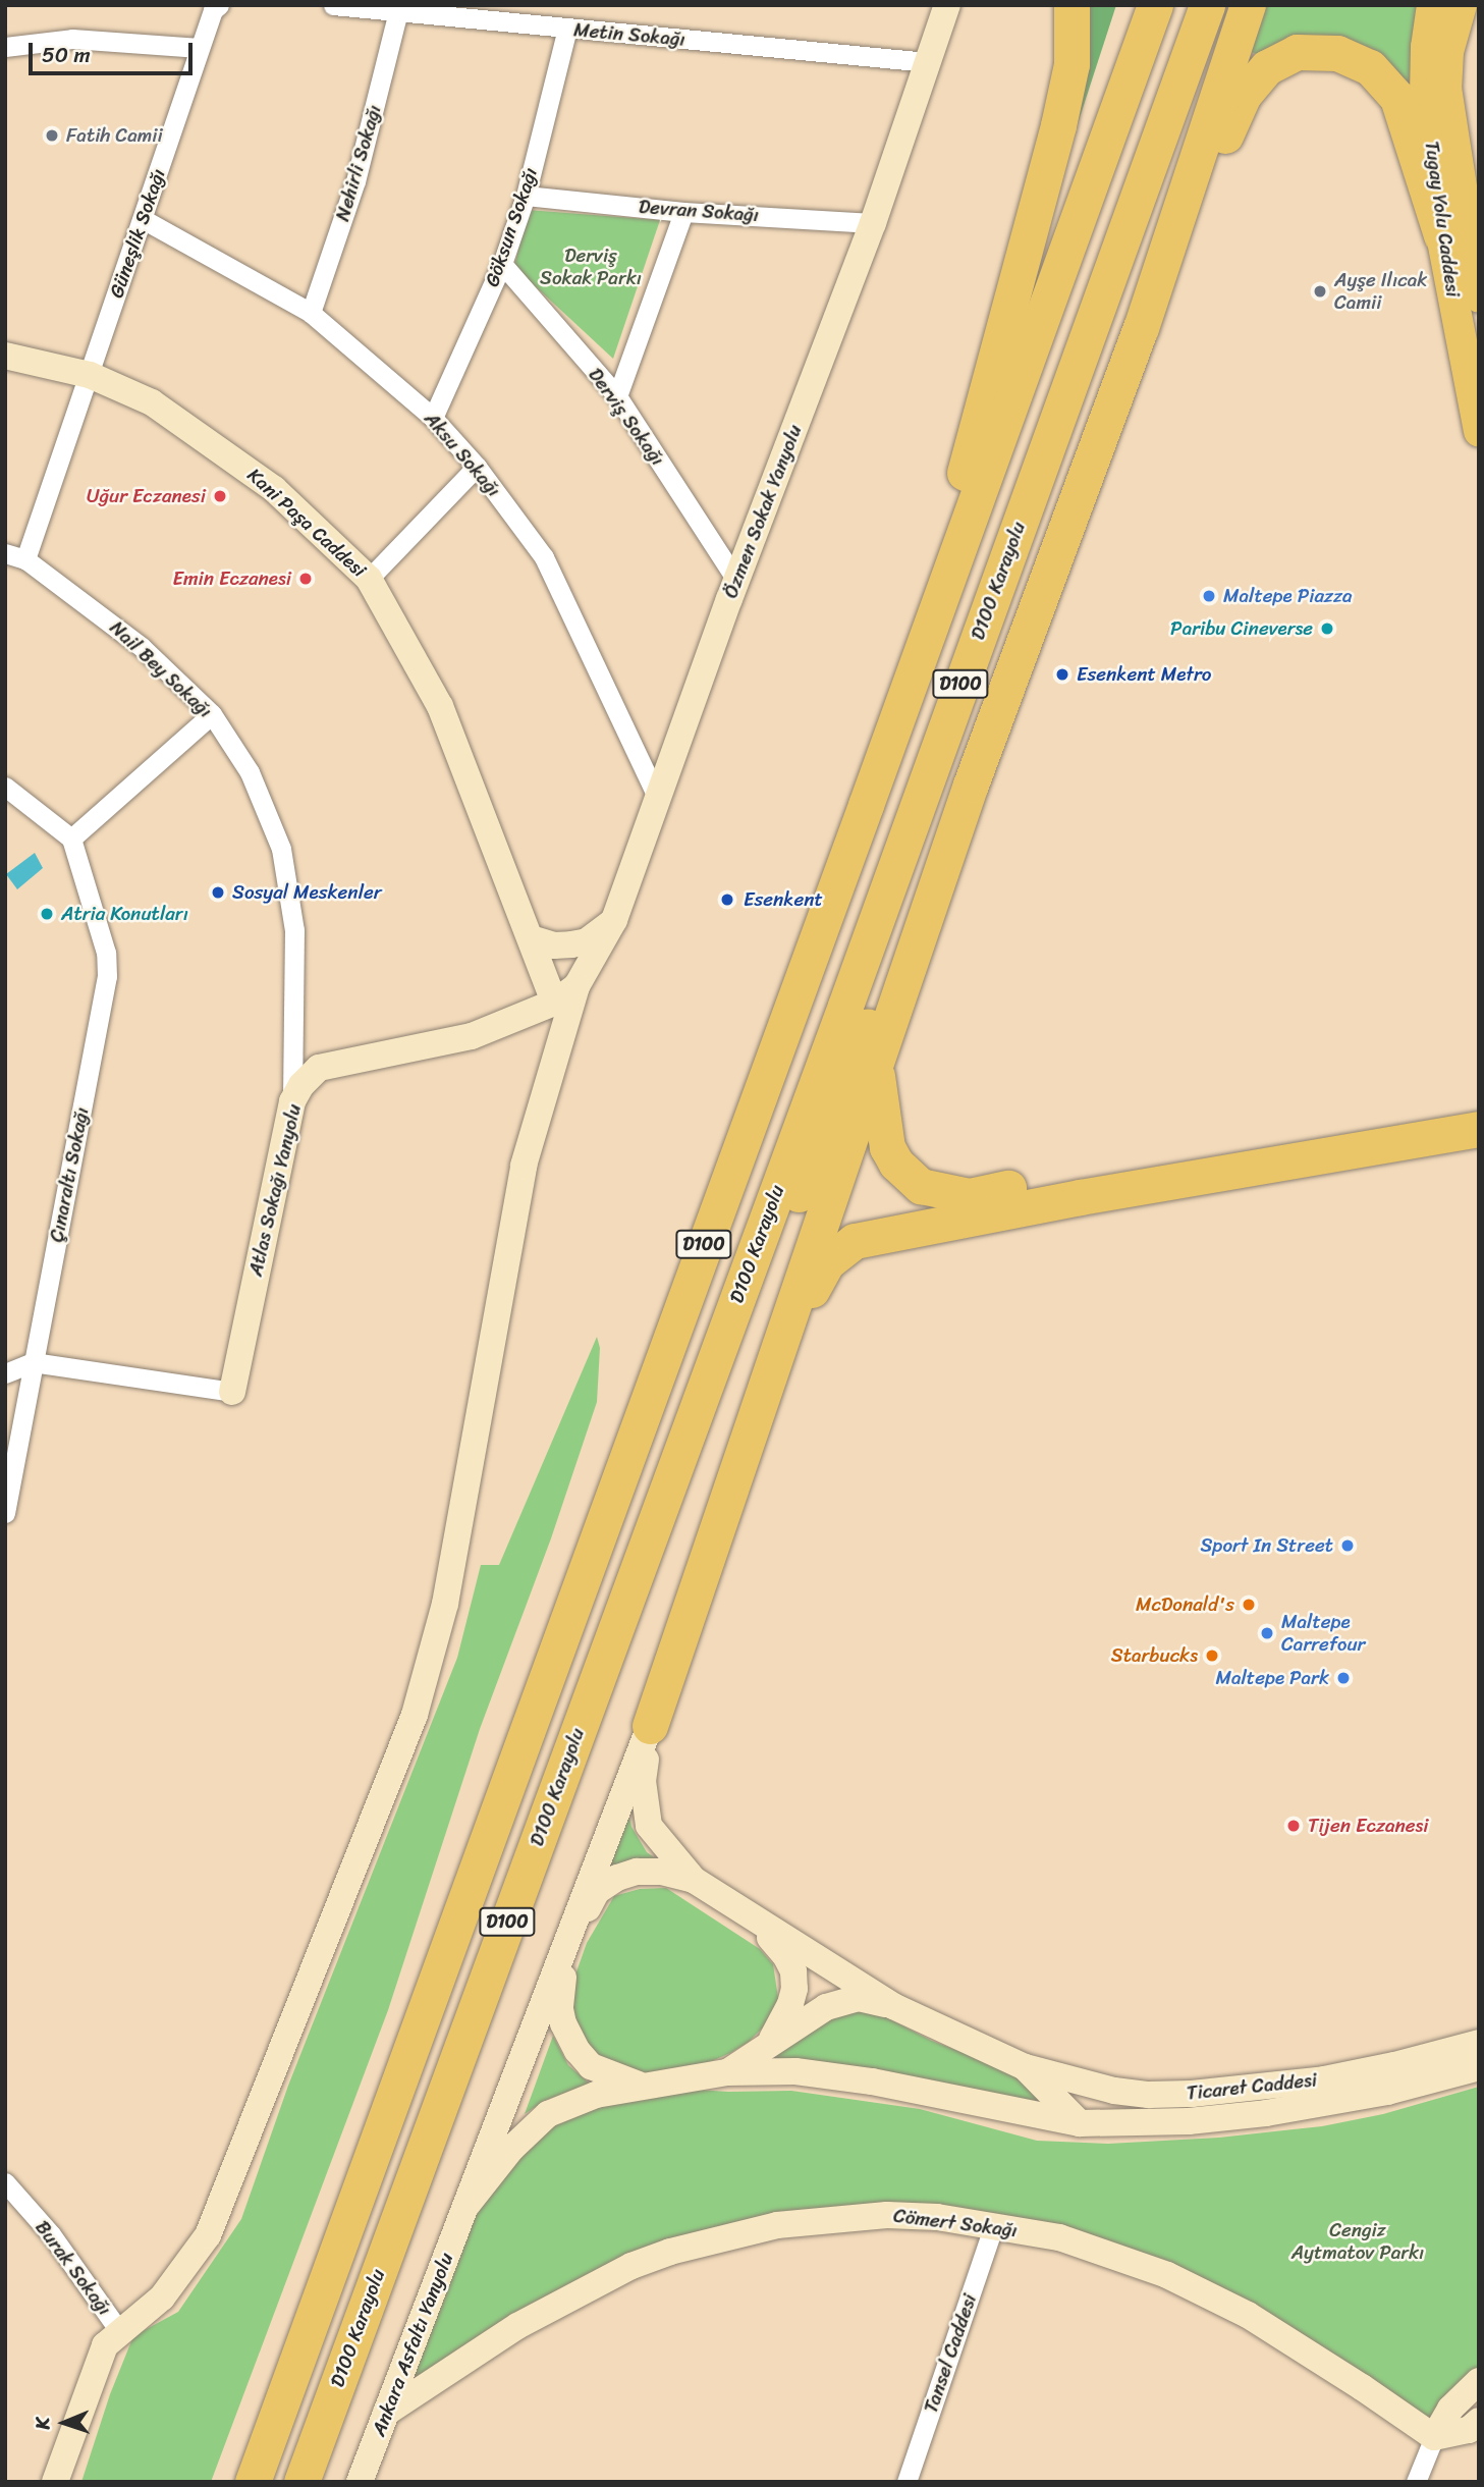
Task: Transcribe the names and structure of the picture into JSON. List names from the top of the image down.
{
  "streets": {
    "highway": ["D100 Karayolu", "D100"],
    "main road": [
      "Tugay Yolu Caddesi",
      "Özmen Sokak Yanyolu",
      "Kani Paşa Caddesi",
      "Atlas Sokağı Yanyolu",
      "Ticaret Caddesi",
      "Cömert Sokağı",
      "Ankara Asfaltı Yanyolu"
    ],
    "street": [
      "Metin Sokağı",
      "Nehirli Sokağı",
      "Devran Sokağı",
      "Göksun Sokağı",
      "Güneşlik Sokağı",
      "Derviş Sokağı",
      "Aksu Sokağı",
      "Nail Bey Sokağı",
      "Çınaraltı Sokağı",
      "Burak Sokağı",
      "Tansel Caddesi"
    ]
  },
  "crossings": [
    ["Metin Sokağı", "Nehirli Sokağı"],
    ["Metin Sokağı", "Göksun Sokağı"],
    ["Metin Sokağı", "Özmen Sokak Yanyolu"],
    ["Nehirli Sokağı", "Aksu Sokağı"],
    ["Devran Sokağı", "Göksun Sokağı"],
    ["Devran Sokağı", "Özmen Sokak Yanyolu"],
    ["Göksun Sokağı", "Derviş Sokağı"],
    ["Göksun Sokağı", "Aksu Sokağı"],
    ["Güneşlik Sokağı", "Aksu Sokağı"],
    ["Güneşlik Sokağı", "Kani Paşa Caddesi"],
    ["Derviş Sokağı", "Özmen Sokak Yanyolu"],
    ["Aksu Sokağı", "Özmen Sokak Yanyolu"],
    ["Özmen Sokak Yanyolu", "Kani Paşa Caddesi"],
    ["Özmen Sokak Yanyolu", "Atlas Sokağı Yanyolu"],
    ["Kani Paşa Caddesi", "Atlas Sokağı Yanyolu"],
    ["Nail Bey Sokağı", "Atlas Sokağı Yanyolu"],
    ["Ticaret Caddesi", "Ankara Asfaltı Yanyolu"],
    ["Cömert Sokağı", "Ankara Asfaltı Yanyolu"],
    ["Cömert Sokağı", "Tansel Caddesi"]
  ],
  "parks": ["Derviş Sokak Parkı", "Cengiz Aytmatov Parkı"],
  "places": [
    "Fatih Camii",
    "Ayşe Ilıcak Camii",
    "Uğur Eczanesi",
    "Emin Eczanesi",
    "Maltepe Piazza",
    "Paribu Cineverse",
    "Esenkent Metro",
    "Sosyal Meskenler",
    "Esenkent",
    "Atria Konutları",
    "Sport In Street",
    "McDonald's",
    "Maltepe Carrefour",
    "Starbucks",
    "Maltepe Park",
    "Tijen Eczanesi"
  ],
  "scale_bar": "50 m",
  "north": "left"
}
